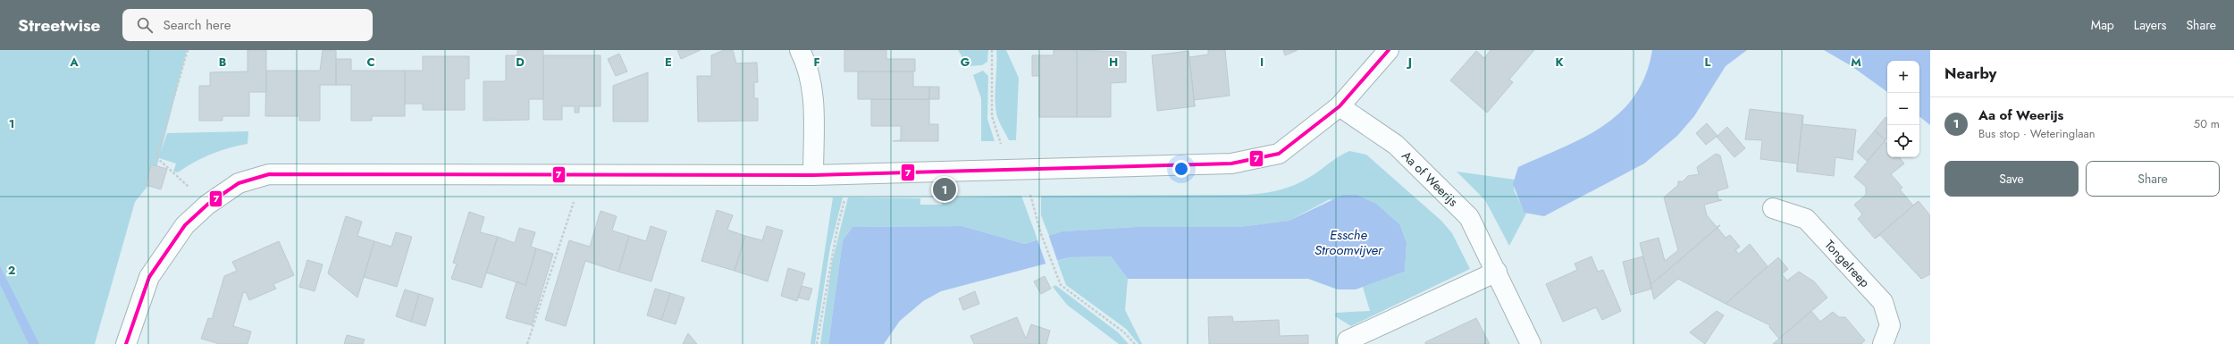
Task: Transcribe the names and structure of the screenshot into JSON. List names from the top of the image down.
{
  "streets": {
    "street": ["Aa of Weerijs", "Tongelreep"]
  },
  "water": ["Essche Stroomvijver"],
  "lines": ["transit line 7"],
  "page": {
    "header": "Streetwise",
    "search": "Search here",
    "nav": ["Map", "Layers", "Share"],
    "heading": "Nearby",
    "map_buttons": ["+", "−"],
    "list": [
      {
        "mark": "1",
        "name": "Aa of Weerijs",
        "note": "Bus stop · Weteringlaan",
        "value": "50 m"
      }
    ],
    "buttons": ["Save", "Share"],
    "pins": "1"
  },
  "grid": {
    "columns": [
      "A",
      "B",
      "C",
      "D",
      "E",
      "F",
      "G",
      "H",
      "I",
      "J",
      "K",
      "L",
      "M"
    ],
    "rows": ["1", "2"]
  }
}
